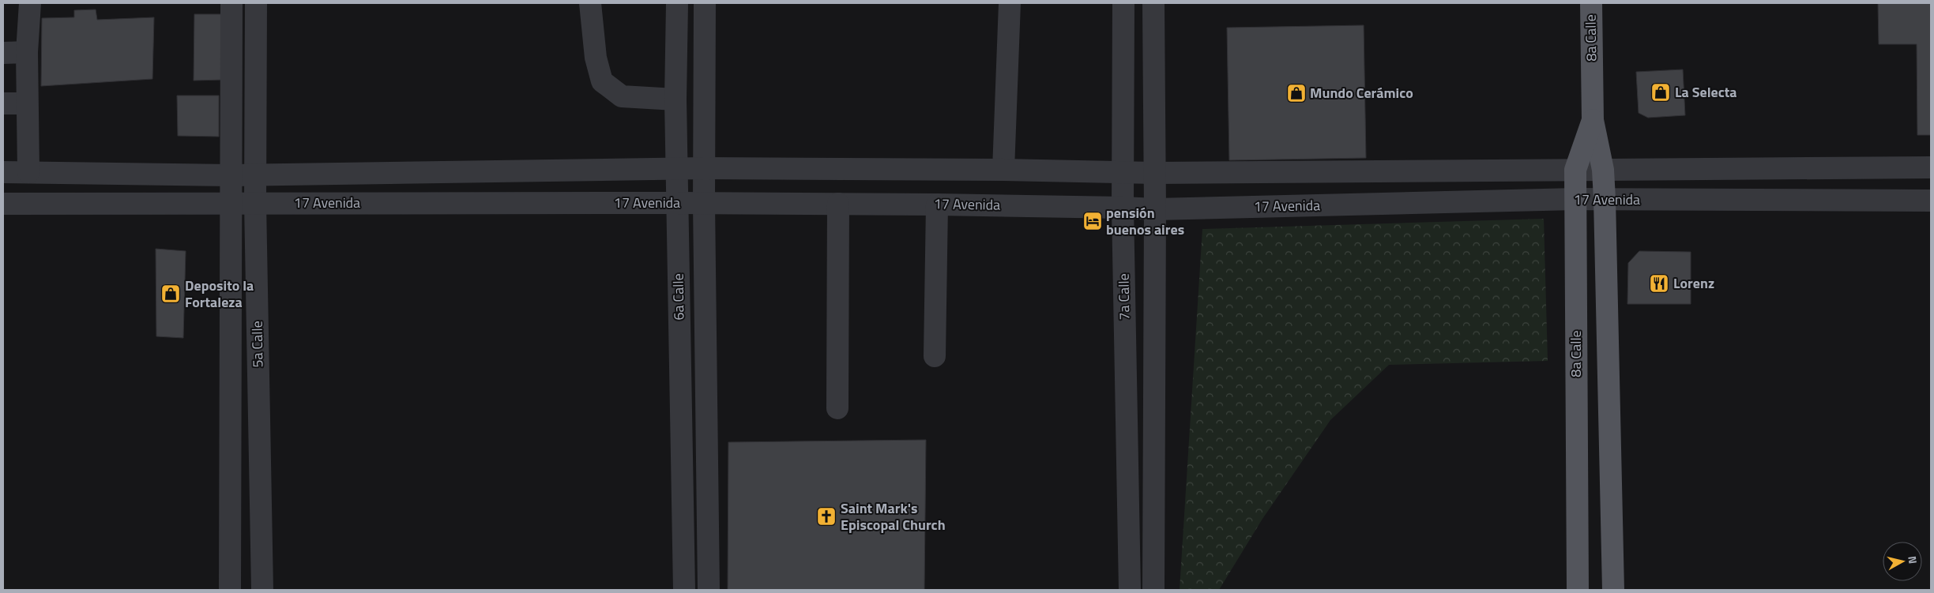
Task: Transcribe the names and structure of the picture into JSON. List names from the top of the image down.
{
  "streets": {
    "main road": ["8a Calle"],
    "street": [
      "17 Avenida",
      "6a Calle",
      "7a Calle",
      "5a Calle"
    ]
  },
  "crossings": [
    ["8a Calle", "17 Avenida"],
    ["17 Avenida", "6a Calle"],
    ["17 Avenida", "7a Calle"],
    ["17 Avenida", "5a Calle"]
  ],
  "places": {
    "shop": ["La Selecta", "Mundo Cerámico", "Deposito la Fortaleza"],
    "hotel": ["pensión buenos aires"],
    "restaurant": ["Lorenz"],
    "church": ["Saint Mark's Episcopal Church"]
  },
  "north": "right"
}
